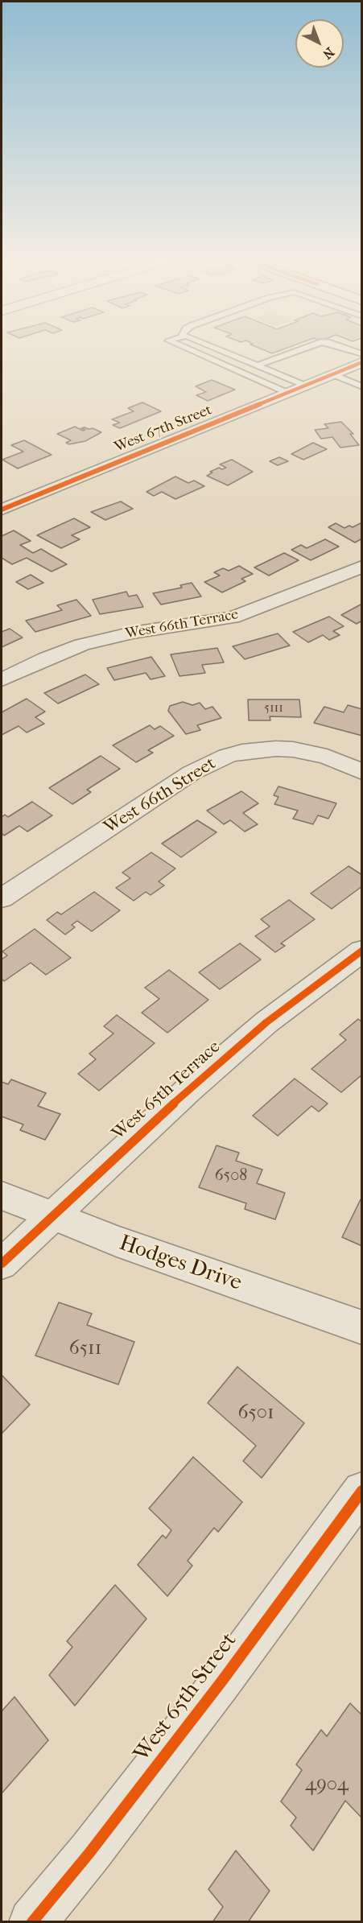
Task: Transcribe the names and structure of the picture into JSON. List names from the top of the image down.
{
  "streets": {
    "street": [
      "West 67th Street",
      "West 66th Terrace",
      "West 66th Street",
      "West 65th Terrace",
      "Hodges Drive",
      "West 65th Street"
    ]
  },
  "crossings": [
    ["West 65th Terrace", "Hodges Drive"]
  ],
  "house_numbers": [
    "5111",
    "6508",
    "6511",
    "6501",
    "4904"
  ],
  "north": "bottom right"
}
